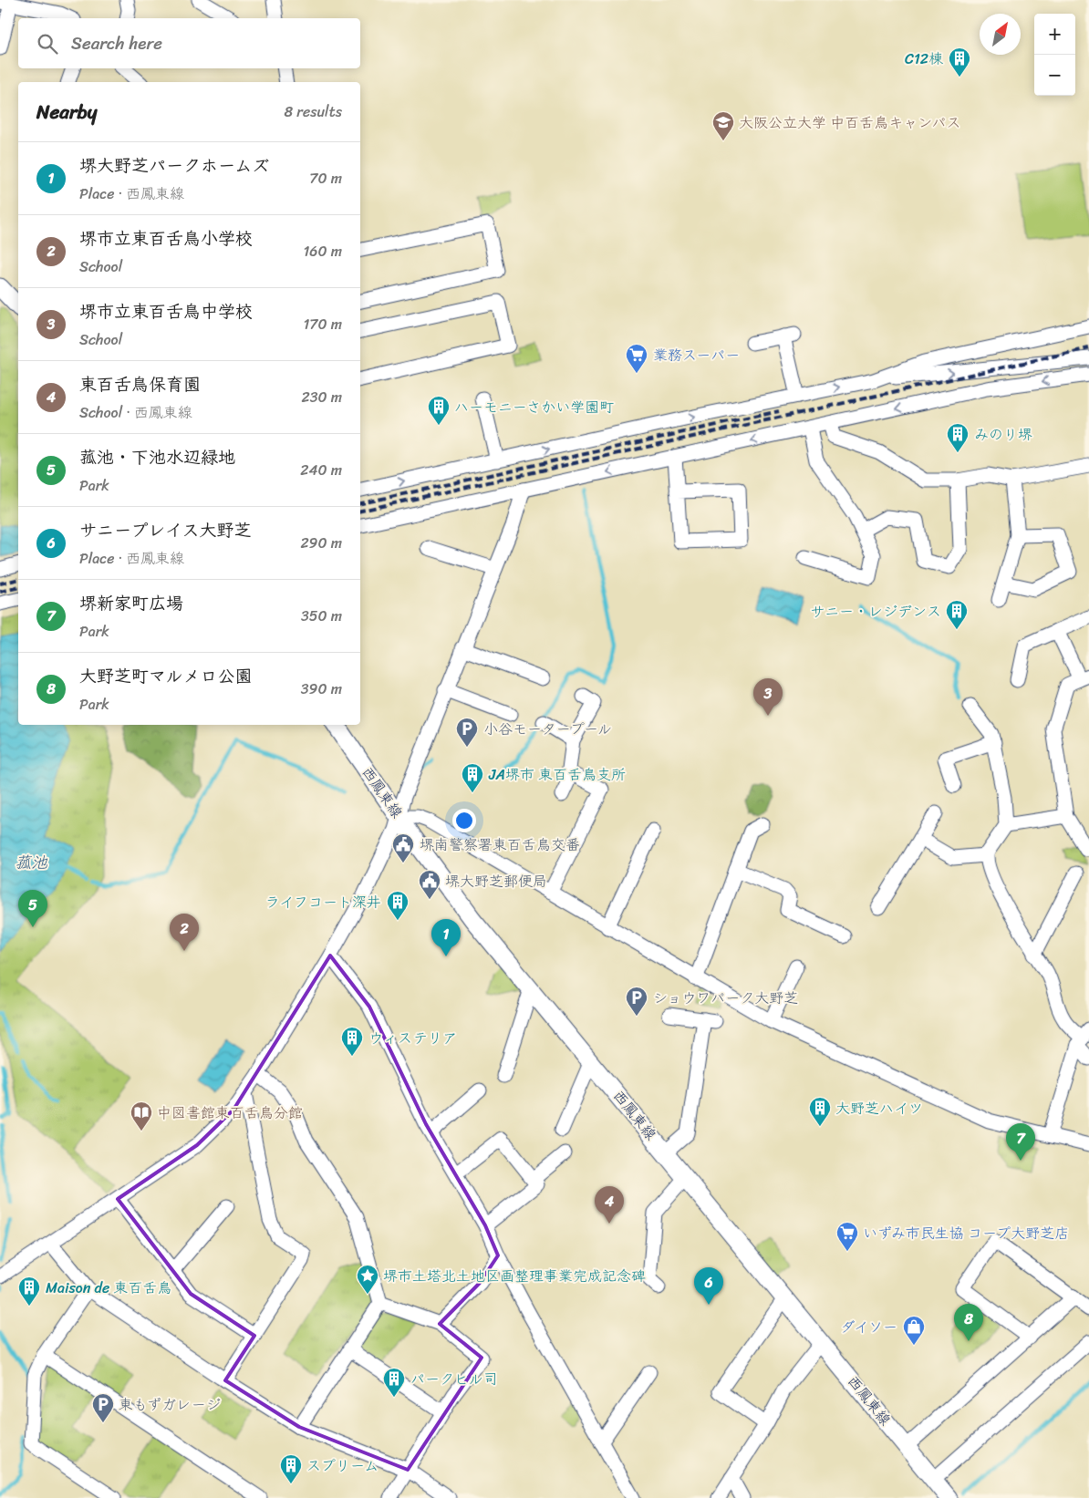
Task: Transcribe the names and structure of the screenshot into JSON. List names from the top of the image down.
{
  "streets": {
    "main road": ["西鳳東線"]
  },
  "water": ["菰池"],
  "places": {
    "building": [
      "C12棟",
      "ハーモニーさかい学園町",
      "みのり堺",
      "サニー・レジデンス",
      "JA堺市 東百舌鳥支所",
      "ライフコート深井",
      "ウィステリア",
      "大野芝ハイツ",
      "Maison de 東百舌鳥",
      "パークヒル司",
      "スプリーム"
    ],
    "school or university": ["大阪公立大学 中百舌鳥キャンパス"],
    "supermarket": ["業務スーパー", "いずみ市民生協 コープ大野芝店"],
    "parking": ["小谷モータープール", "ショウワパーク大野芝", "東もずガレージ"],
    "public building": ["堺南警察署東百舌鳥交番", "堺大野芝郵便局"],
    "library": ["中図書館東百舌鳥分館"],
    "place": ["堺市土塔北土地区画整理事業完成記念碑"],
    "shop": ["ダイソー"]
  },
  "north": "top right",
  "page": {
    "map_buttons": ["+", "−"],
    "search": "Search here",
    "heading": ["Nearby", "8 results"],
    "list": [
      {
        "mark": "1",
        "name": "堺大野芝パークホームズ",
        "note": "Place · 西鳳東線",
        "value": "70 m"
      },
      {
        "mark": "2",
        "name": "堺市立東百舌鳥小学校",
        "note": "School",
        "value": "160 m"
      },
      {
        "mark": "3",
        "name": "堺市立東百舌鳥中学校",
        "note": "School",
        "value": "170 m"
      },
      {
        "mark": "4",
        "name": "東百舌鳥保育園",
        "note": "School · 西鳳東線",
        "value": "230 m"
      },
      {
        "mark": "5",
        "name": "菰池・下池水辺緑地",
        "note": "Park",
        "value": "240 m"
      },
      {
        "mark": "6",
        "name": "サニープレイス大野芝",
        "note": "Place · 西鳳東線",
        "value": "290 m"
      },
      {
        "mark": "7",
        "name": "堺新家町広場",
        "note": "Park",
        "value": "350 m"
      },
      {
        "mark": "8",
        "name": "大野芝町マルメロ公園",
        "note": "Park",
        "value": "390 m"
      }
    ],
    "pins": [
      "3",
      "5",
      "2",
      "1",
      "7",
      "4",
      "6",
      "8"
    ]
  }
}
